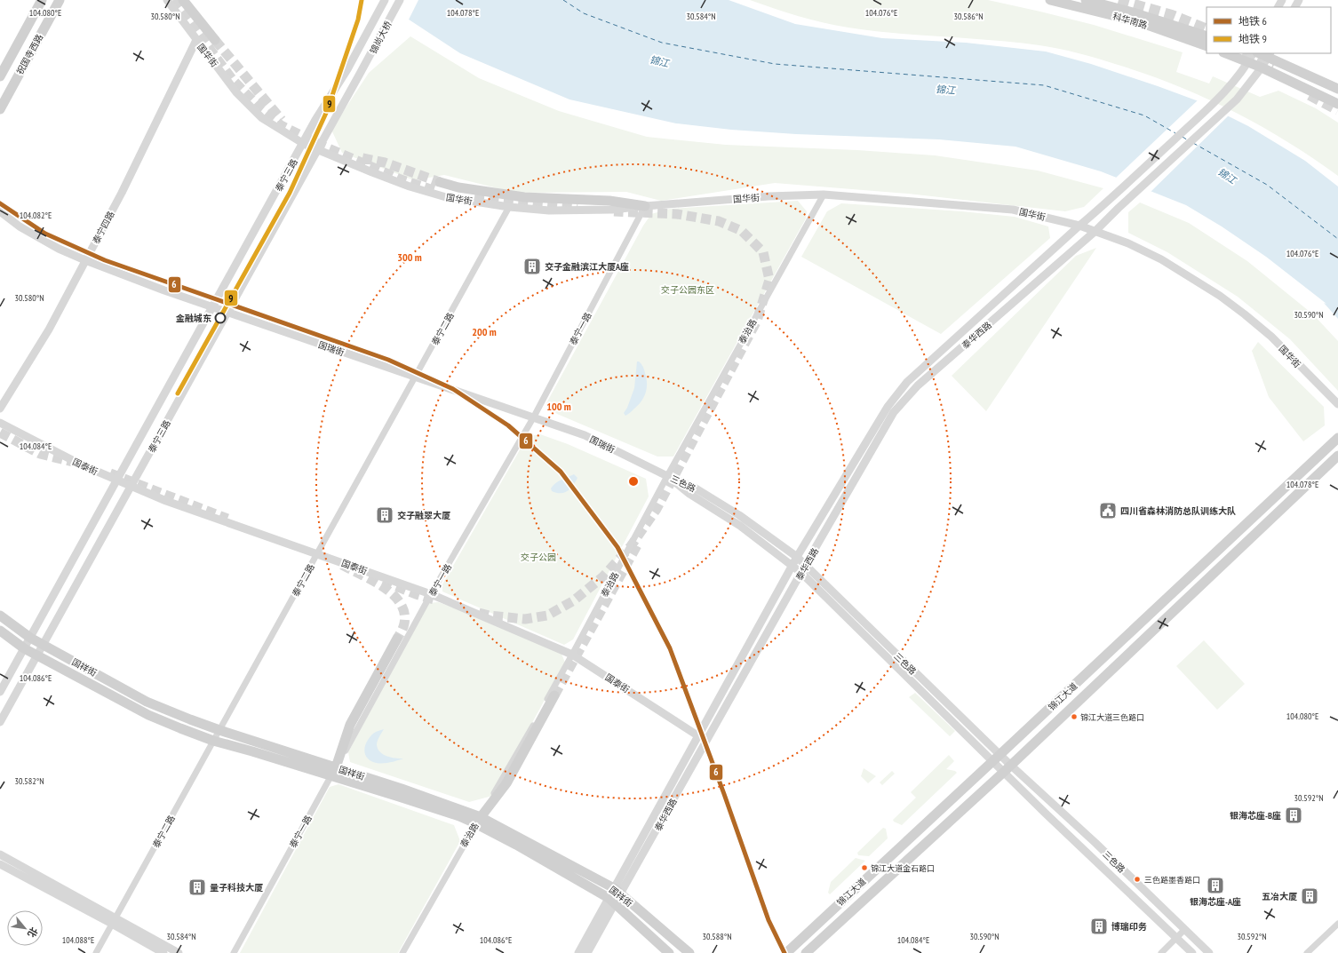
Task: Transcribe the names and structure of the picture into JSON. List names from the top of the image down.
{
  "streets": {
    "main road": [
      "科华南路",
      "祝国寺西路",
      "国祥街",
      "锦江大道"
    ],
    "street": [
      "锦尚大桥",
      "国华街",
      "泰宁三路",
      "泰宁四路",
      "泰宁二路",
      "泰宁一路",
      "泰治路",
      "泰华西路",
      "国瑞街",
      "国泰街",
      "三色路"
    ]
  },
  "crossings": [
    ["锦尚大桥", "国华街"],
    ["锦尚大桥", "泰宁三路"],
    ["国华街", "泰宁三路"],
    ["国华街", "泰宁四路"],
    ["国华街", "泰宁二路"],
    ["国华街", "泰宁一路"],
    ["国华街", "泰治路"],
    ["国华街", "泰华西路"],
    ["泰宁三路", "国瑞街"],
    ["泰宁三路", "国泰街"],
    ["泰宁三路", "国祥街"],
    ["泰宁四路", "国瑞街"],
    ["泰宁二路", "国瑞街"],
    ["泰宁二路", "国泰街"],
    ["泰宁二路", "国祥街"],
    ["泰宁一路", "国瑞街"],
    ["泰宁一路", "国泰街"],
    ["泰宁一路", "国祥街"],
    ["泰治路", "国瑞街"],
    ["泰治路", "国泰街"],
    ["泰治路", "三色路"],
    ["泰治路", "国祥街"],
    ["泰华西路", "国泰街"],
    ["泰华西路", "三色路"],
    ["泰华西路", "国祥街"],
    ["国瑞街", "三色路"],
    ["三色路", "锦江大道"]
  ],
  "water": ["锦江"],
  "parks": ["交子公园东区", "交子公园"],
  "places": {
    "building": [
      "交子金融滨江大厦A座",
      "交子融翠大厦",
      "银海芯座-B座",
      "银海芯座-A座",
      "量子科技大厦",
      "五冶大厦",
      "博瑞印务"
    ],
    "other": [
      "金融城东",
      "锦江大道三色路口",
      "锦江大道金石路口",
      "三色路墨香路口"
    ],
    "public building": ["四川省森林消防总队训练大队"]
  },
  "lines": ["metro line 9", "metro line 6"],
  "legend": ["地铁 6", "地铁 9"],
  "north": "bottom right",
  "coordinates": [
    "104.080°E",
    "104.078°E",
    "104.076°E",
    "30.580°N",
    "30.584°N",
    "30.586°N",
    "104.082°E",
    "30.590°N",
    "104.084°E",
    "104.086°E",
    "30.582°N",
    "30.592°N",
    "30.588°N",
    "104.088°E"
  ],
  "rings": ["300 m", "200 m", "100 m"]
}
